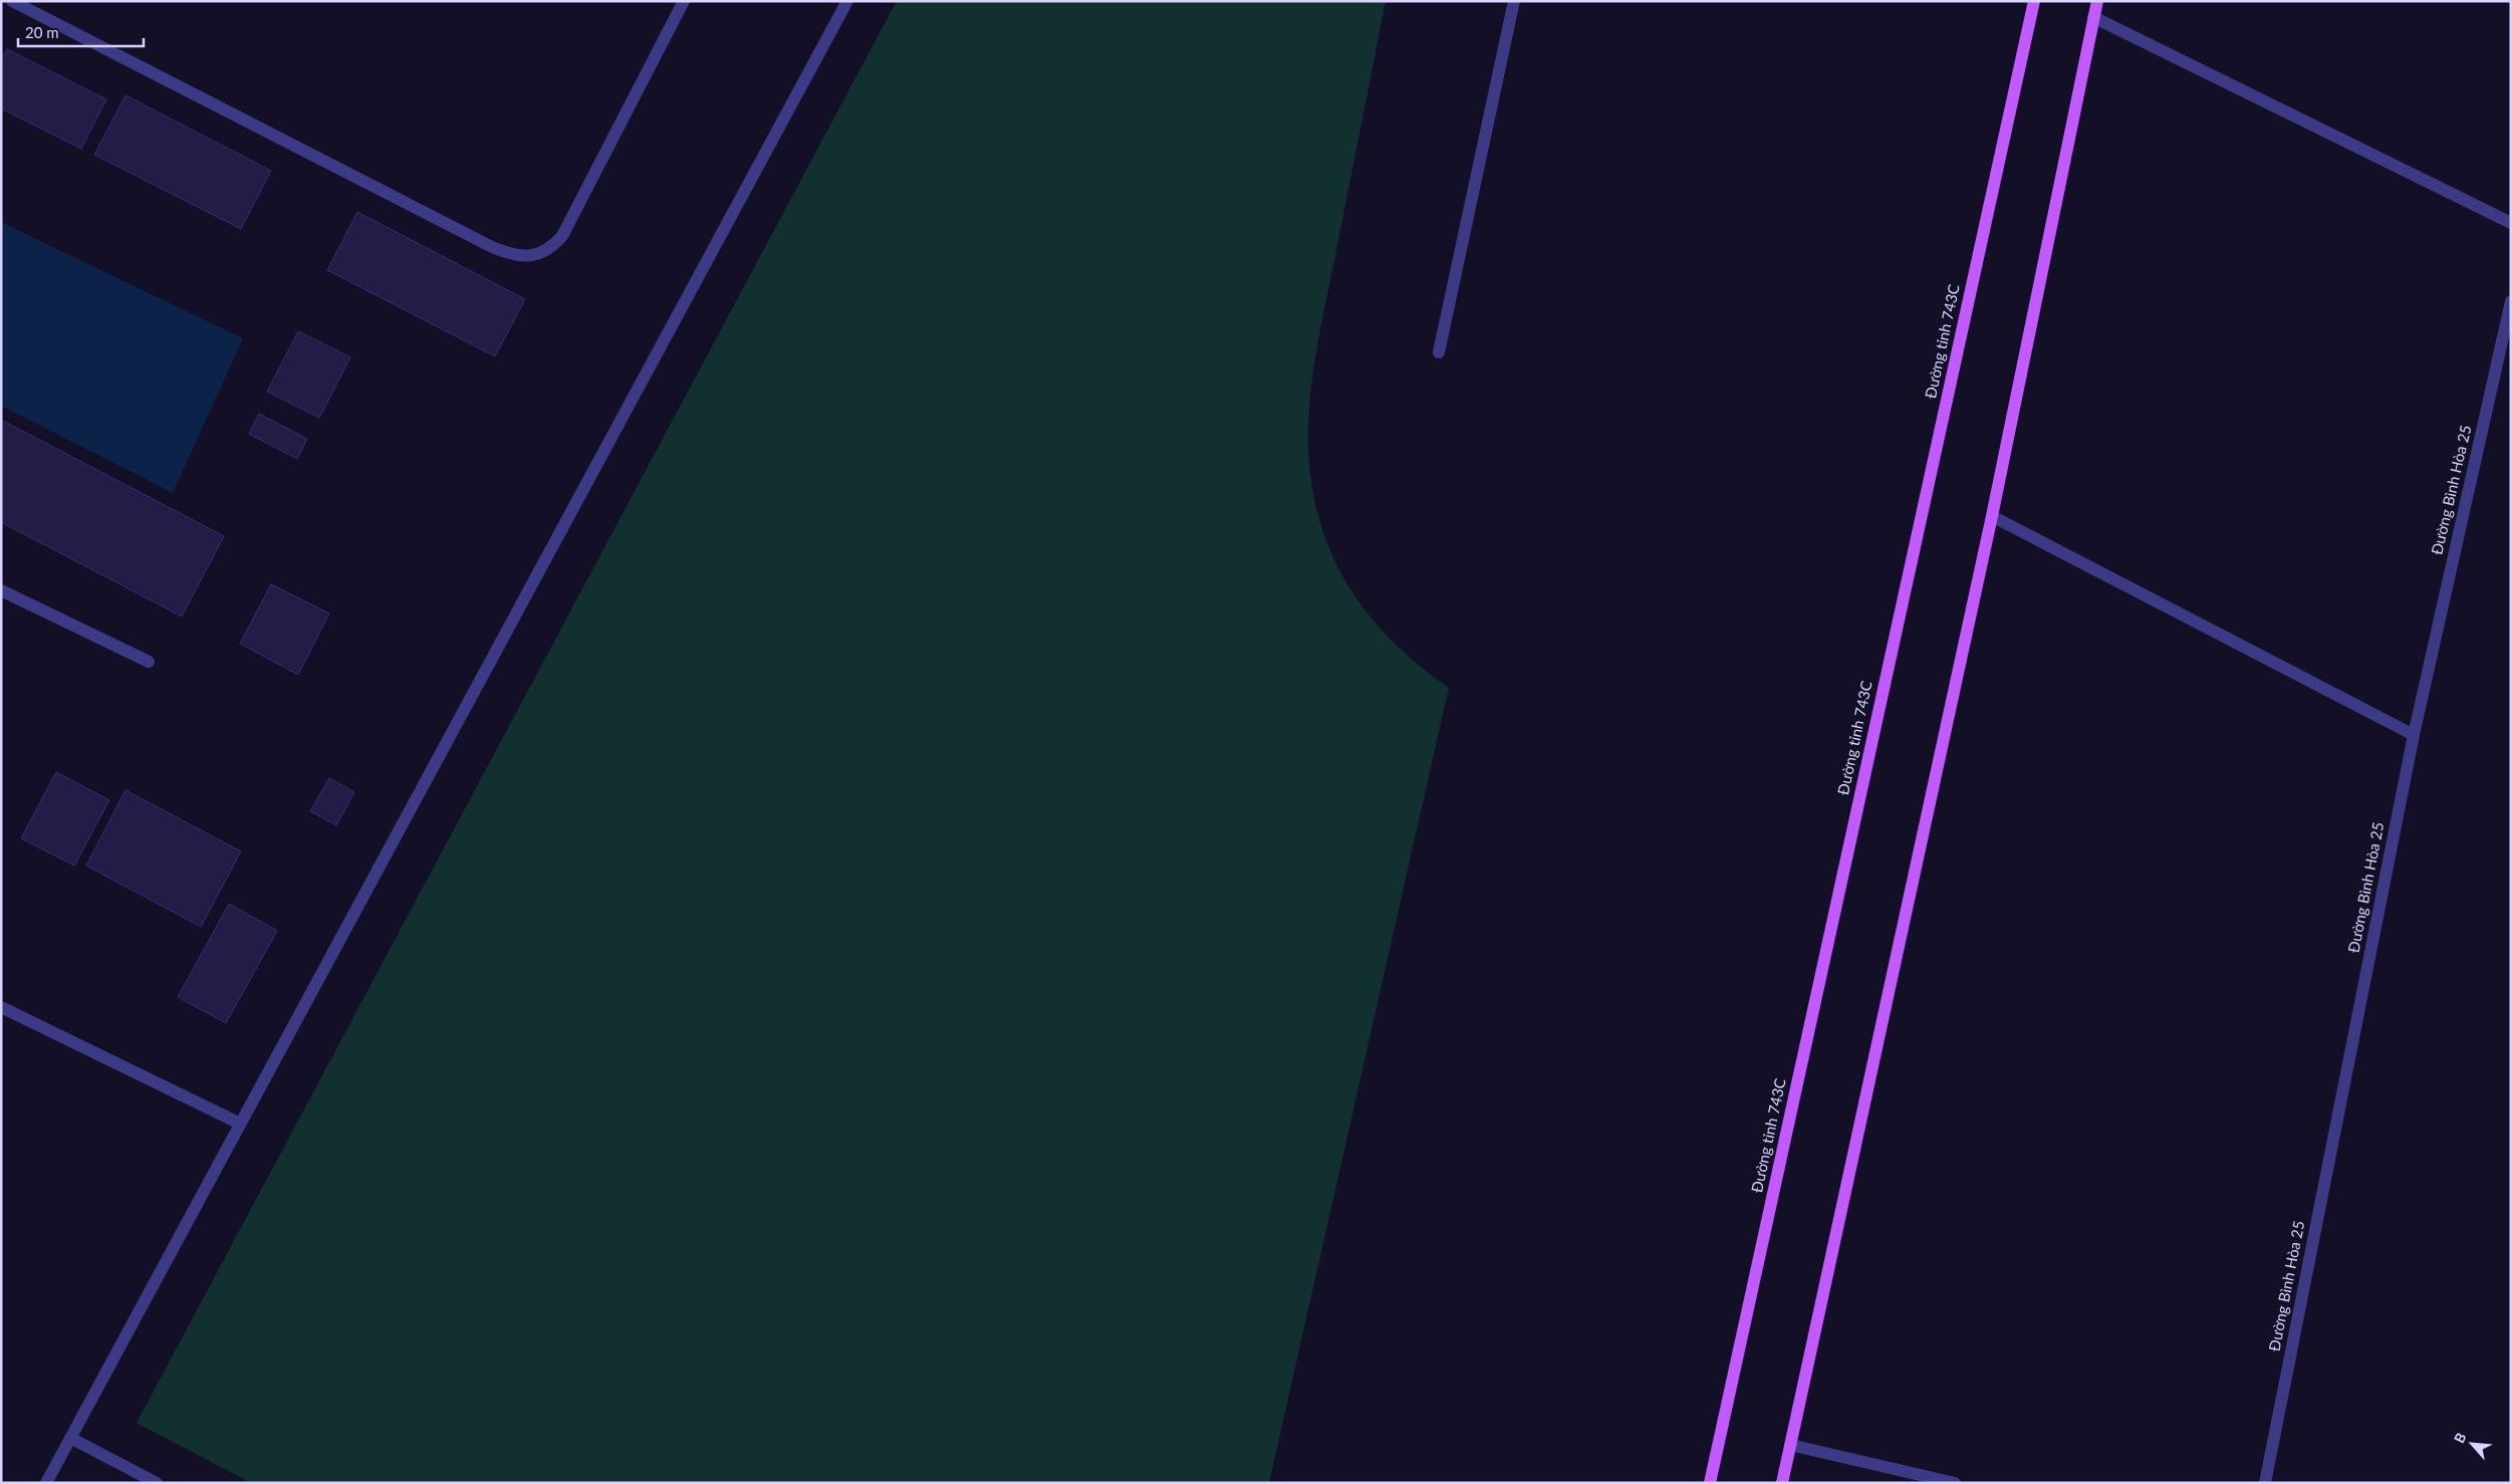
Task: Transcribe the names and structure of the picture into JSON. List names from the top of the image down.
{
  "streets": {
    "main road": ["Đường tỉnh 743C"],
    "street": ["Đường Bình Hòa 25"]
  },
  "scale_bar": "20 m",
  "north": "top left"
}
